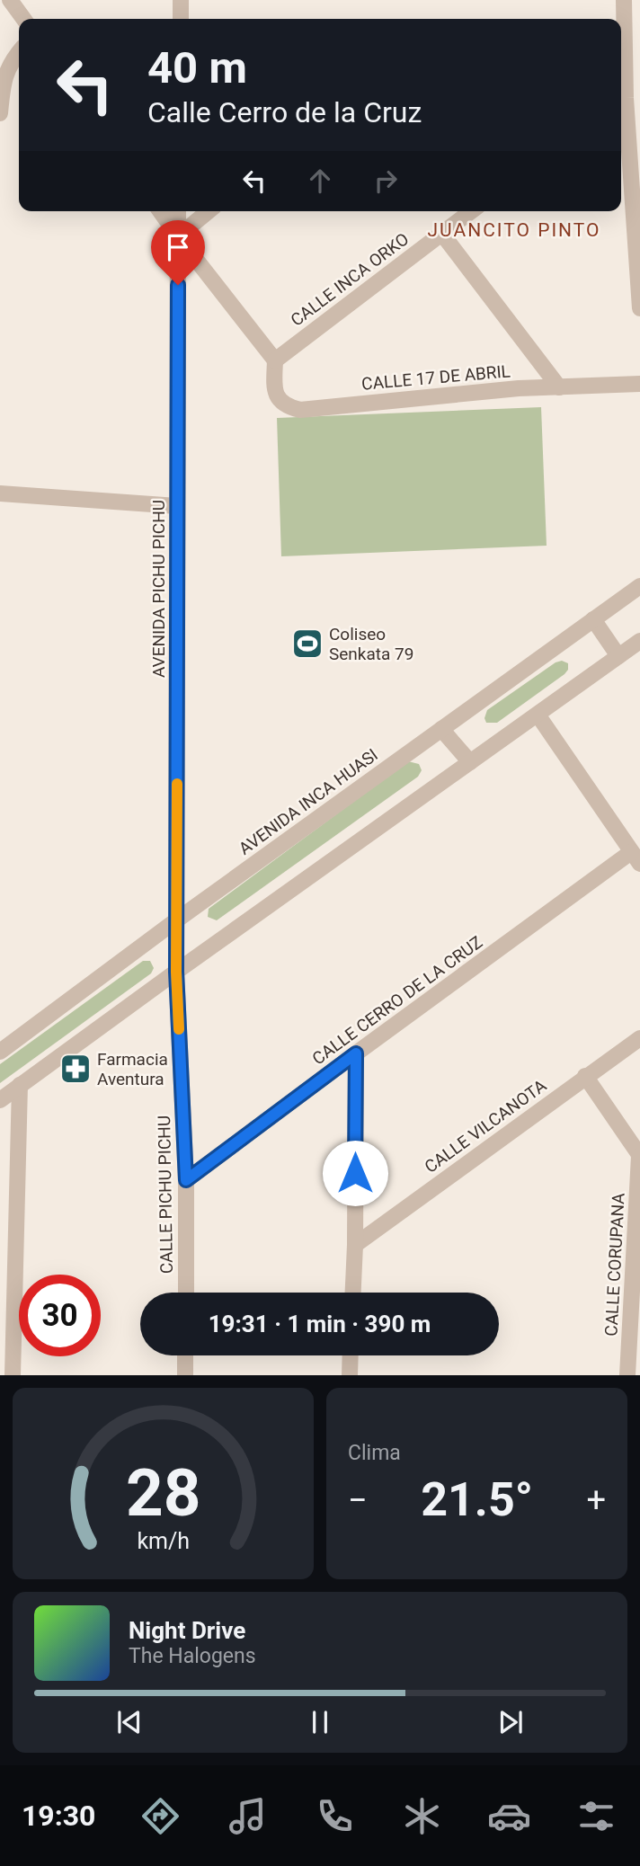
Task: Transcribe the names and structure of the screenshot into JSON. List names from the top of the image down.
{
  "streets": {
    "street": [
      "CALLE INCA ORKO",
      "CALLE 17 DE ABRIL",
      "AVENIDA PICHU PICHU",
      "AVENIDA INCA HUASI",
      "CALLE CERRO DE LA CRUZ",
      "CALLE VILCANOTA",
      "CALLE PICHU PICHU",
      "CALLE CORUPANA"
    ]
  },
  "crossings": [
    ["CALLE INCA ORKO", "CALLE 17 DE ABRIL"],
    ["AVENIDA PICHU PICHU", "AVENIDA INCA HUASI"],
    ["AVENIDA PICHU PICHU", "CALLE PICHU PICHU"],
    ["CALLE CERRO DE LA CRUZ", "CALLE PICHU PICHU"]
  ],
  "districts": ["JUANCITO PINTO"],
  "places": {
    "sports": ["Coliseo Senkata 79"],
    "pharmacy": ["Farmacia Aventura"]
  },
  "page": {
    "turn": ["40 m", "Calle Cerro de la Cruz"],
    "limit": "30",
    "trip": "19:31 · 1 min · 390 m",
    "tile": "Clima",
    "heat": ["−", "21.5°", "+"],
    "song": ["Night Drive", "The Halogens"],
    "tabs": "19:30",
    "gauge": ["28", "km/h"]
  }
}
